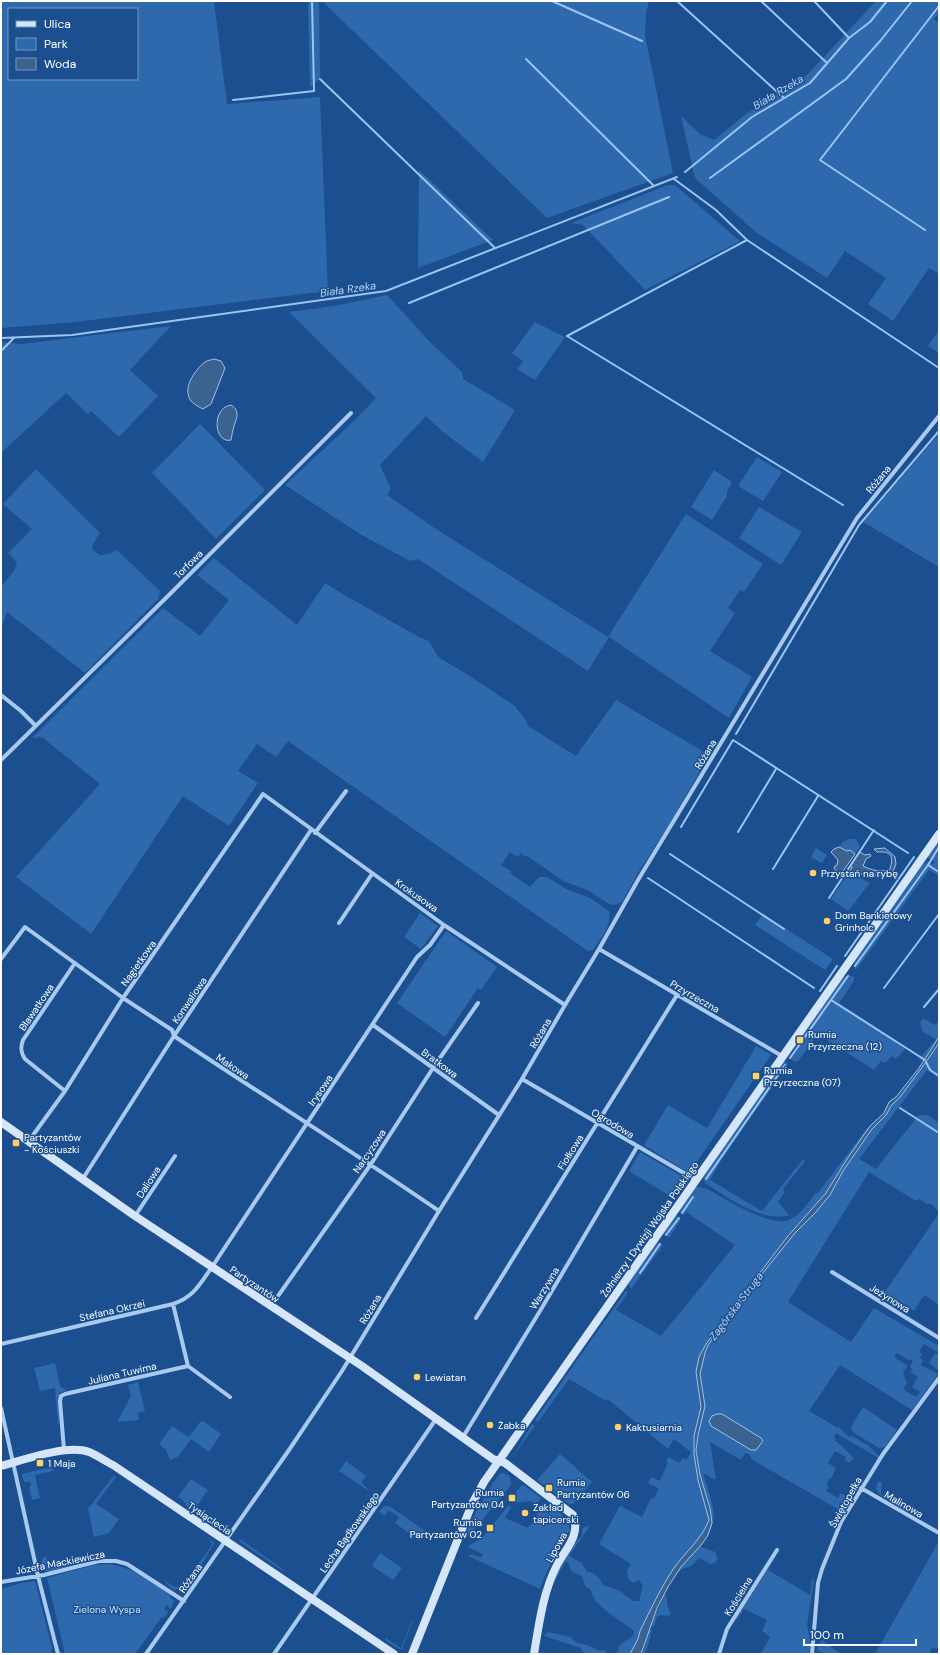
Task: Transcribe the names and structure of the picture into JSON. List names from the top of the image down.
{
  "streets": {
    "street": [
      "Różana",
      "Torfowa",
      "Krokusowa",
      "Nagietkowa",
      "Przyrzeczna",
      "Konwaliowa",
      "Bławatkowa",
      "Bratkowa",
      "Makowa",
      "Irysowa",
      "Ogrodowa",
      "Narcyzowa",
      "Fiołkowa",
      "Daliowa",
      "Żołnierzy I Dywizji Wojska Polskiego",
      "Partyzantów",
      "Warzywna",
      "Jeżynowa",
      "Stefana Okrzei",
      "Juliana Tuwima",
      "Świętopełka",
      "Malinowa",
      "Tysiąclecia",
      "Lecha Bądkowskiego",
      "Lipowa",
      "Józefa Mackiewicza",
      "Kościelna"
    ]
  },
  "crossings": [
    ["Różana", "Krokusowa"],
    ["Różana", "Przyrzeczna"],
    ["Różana", "Bratkowa"],
    ["Różana", "Makowa"],
    ["Różana", "Ogrodowa"],
    ["Różana", "Partyzantów"],
    ["Różana", "Tysiąclecia"],
    ["Różana", "Józefa Mackiewicza"],
    ["Krokusowa", "Nagietkowa"],
    ["Krokusowa", "Konwaliowa"],
    ["Krokusowa", "Irysowa"],
    ["Nagietkowa", "Bławatkowa"],
    ["Nagietkowa", "Makowa"],
    ["Nagietkowa", "Partyzantów"],
    ["Przyrzeczna", "Fiołkowa"],
    ["Przyrzeczna", "Żołnierzy I Dywizji Wojska Polskiego"],
    ["Konwaliowa", "Makowa"],
    ["Konwaliowa", "Partyzantów"],
    ["Bławatkowa", "Makowa"],
    ["Bratkowa", "Irysowa"],
    ["Bratkowa", "Narcyzowa"],
    ["Makowa", "Irysowa"],
    ["Makowa", "Narcyzowa"],
    ["Irysowa", "Partyzantów"],
    ["Irysowa", "Stefana Okrzei"],
    ["Ogrodowa", "Fiołkowa"],
    ["Ogrodowa", "Żołnierzy I Dywizji Wojska Polskiego"],
    ["Ogrodowa", "Warzywna"],
    ["Narcyzowa", "Partyzantów"],
    ["Daliowa", "Partyzantów"],
    ["Żołnierzy I Dywizji Wojska Polskiego", "Partyzantów"],
    ["Żołnierzy I Dywizji Wojska Polskiego", "Lipowa"],
    ["Partyzantów", "Warzywna"],
    ["Partyzantów", "Stefana Okrzei"],
    ["Partyzantów", "Lecha Bądkowskiego"],
    ["Partyzantów", "Lipowa"],
    ["Juliana Tuwima", "Tysiąclecia"],
    ["Świętopełka", "Malinowa"],
    ["Tysiąclecia", "Lecha Bądkowskiego"]
  ],
  "water": ["Biała Rzeka", "Zagórska Struga"],
  "parks": ["Zielona Wyspa"],
  "places": {
    "other": [
      "Przystań na rybę",
      "Dom Bankietowy Grinholc",
      "Lewiatan",
      "Żabka",
      "Kaktusiarnia",
      "Zakład tapicerski"
    ],
    "transit": [
      "Rumia Przyrzeczna (12)",
      "Rumia Przyrzeczna (07)",
      "Partyzantów - Kościuszki",
      "1 Maja",
      "Rumia Partyzantów 06",
      "Rumia Partyzantów 04",
      "Rumia Partyzantów 02"
    ]
  },
  "legend": ["Ulica", "Park", "Woda"],
  "scale_bar": "100 m"
}
